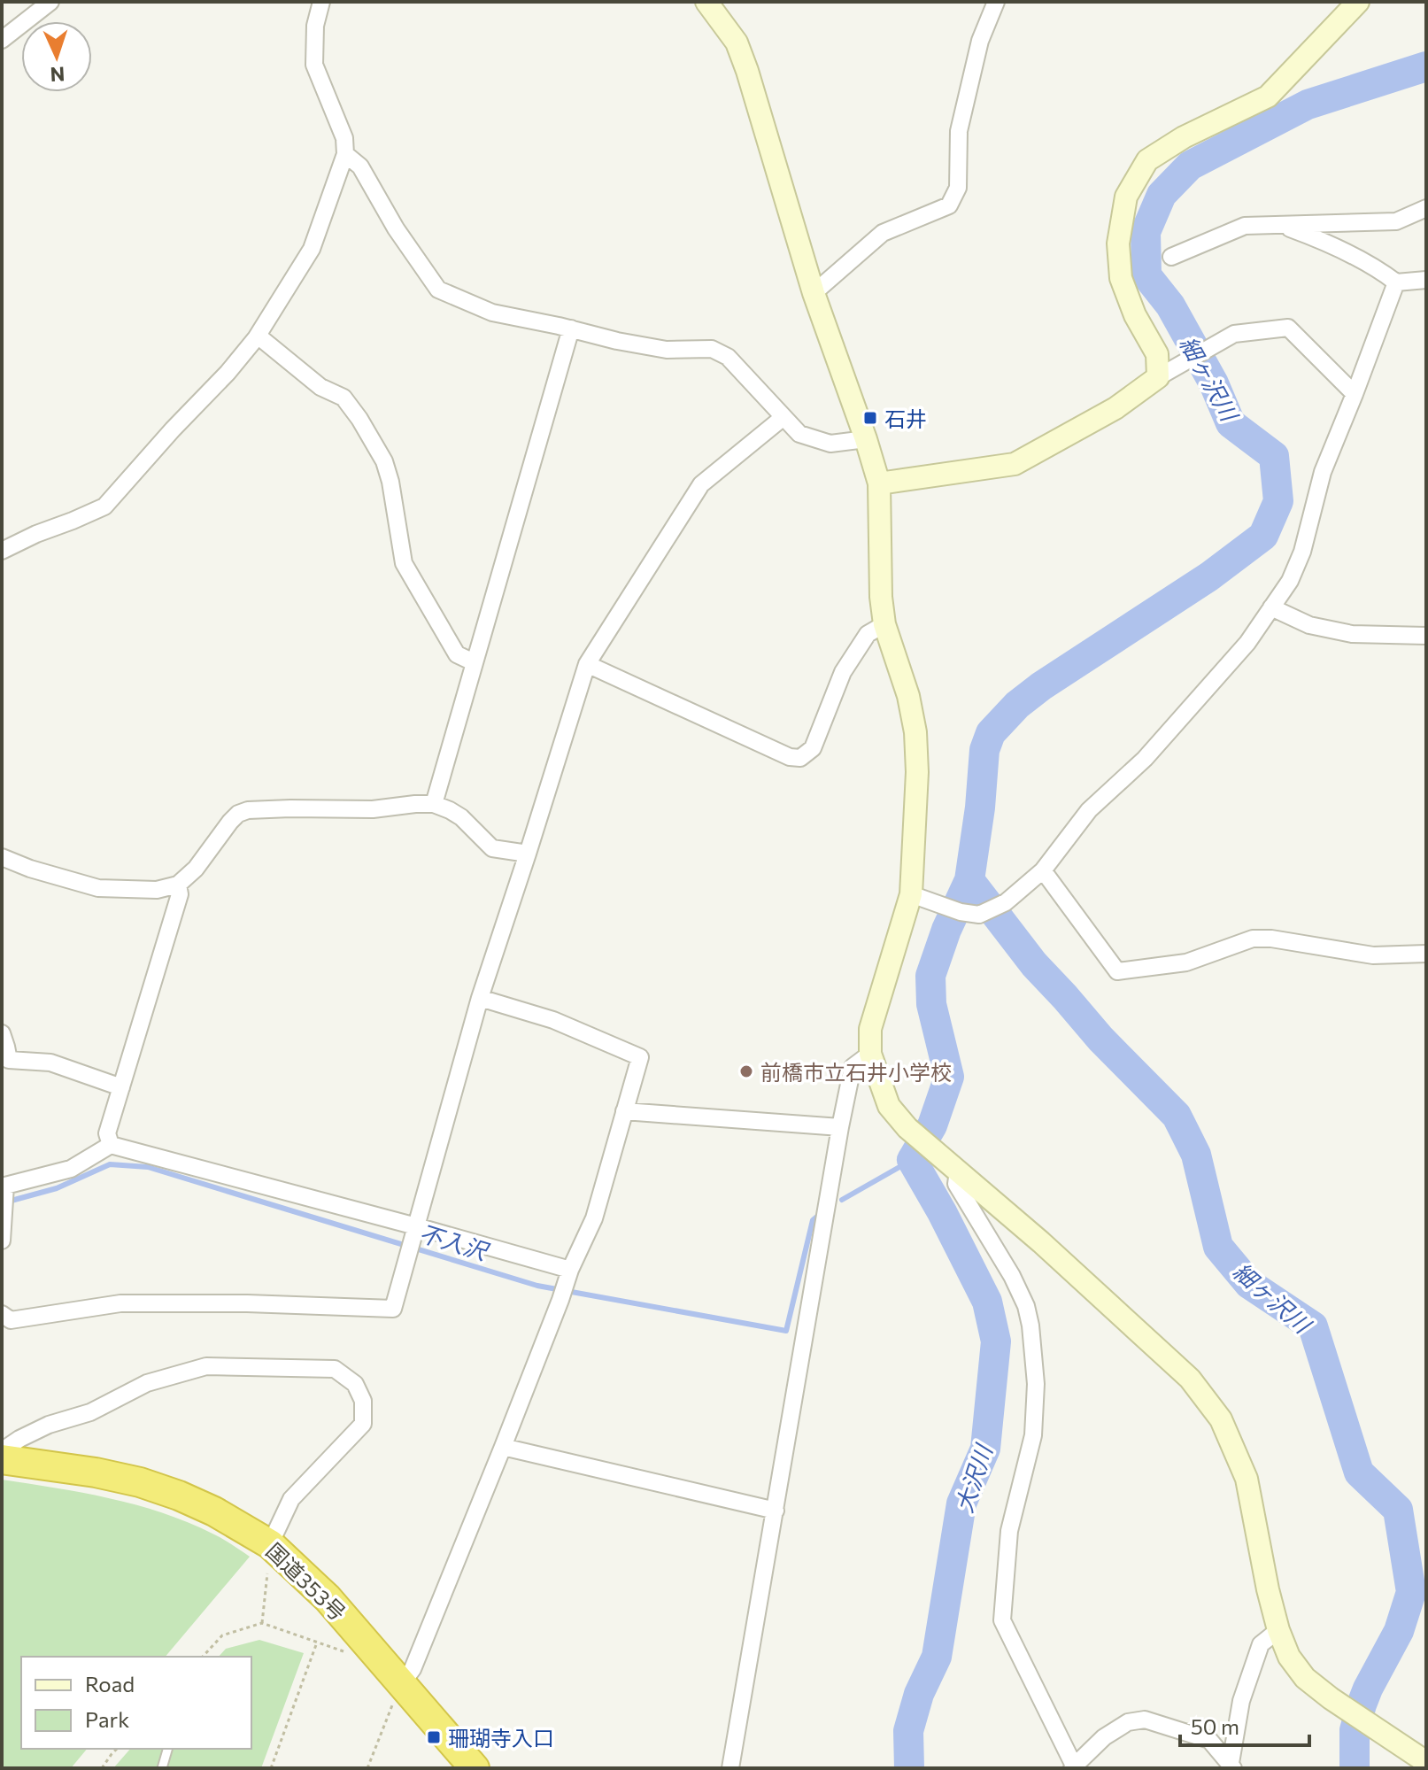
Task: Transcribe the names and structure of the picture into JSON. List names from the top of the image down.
{
  "streets": {
    "highway": ["国道353号"]
  },
  "water": ["細ヶ沢川", "不入沢", "大沢川"],
  "places": {
    "transit": ["石井", "珊瑚寺入口"],
    "other": ["前橋市立石井小学校"]
  },
  "legend": ["Road", "Park"],
  "scale_bar": "50 m",
  "north": "bottom"
}
